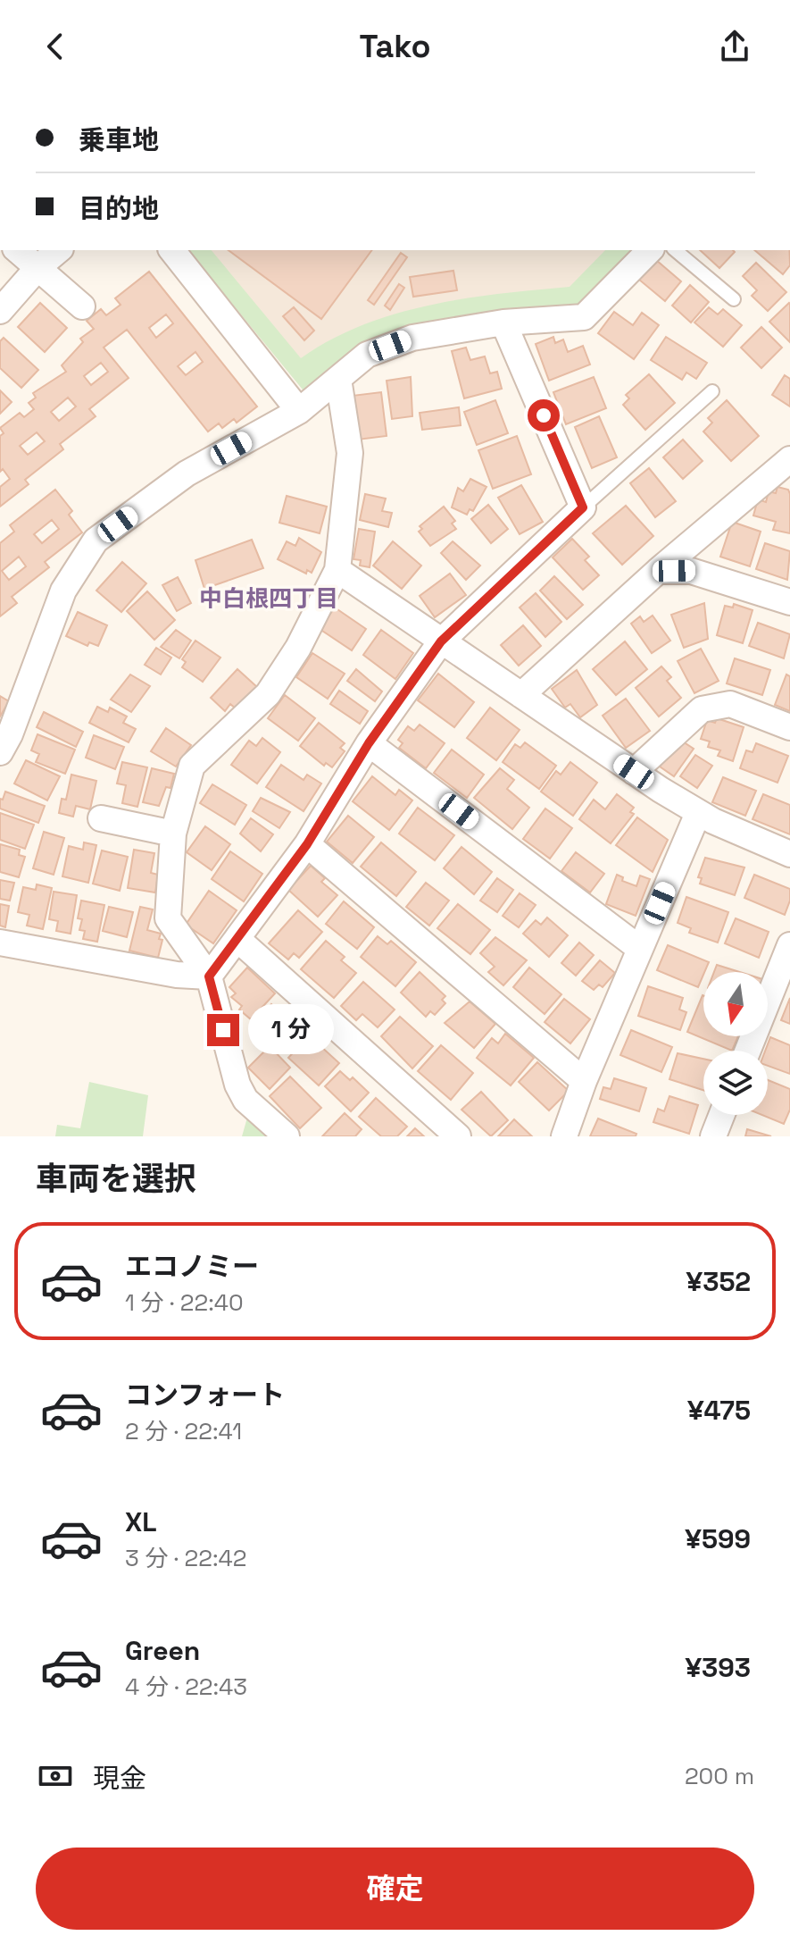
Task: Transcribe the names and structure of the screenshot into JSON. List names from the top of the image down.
{
  "districts": ["中白根四丁目"],
  "north": "bottom",
  "page": {
    "header": "Tako",
    "banner": ["乗車地", "目的地"],
    "bubble": "1 分",
    "heading": "車両を選択",
    "list": [
      {
        "name": "エコノミー",
        "note": "1 分 · 22:40",
        "value": "¥352"
      },
      {
        "name": "コンフォート",
        "note": "2 分 · 22:41",
        "value": "¥475"
      },
      {
        "name": "XL",
        "note": "3 分 · 22:42",
        "value": "¥599"
      },
      {
        "name": "Green",
        "note": "4 分 · 22:43",
        "value": "¥393"
      }
    ],
    "pay": ["現金", "200 m"],
    "buttons": "確定"
  }
}
